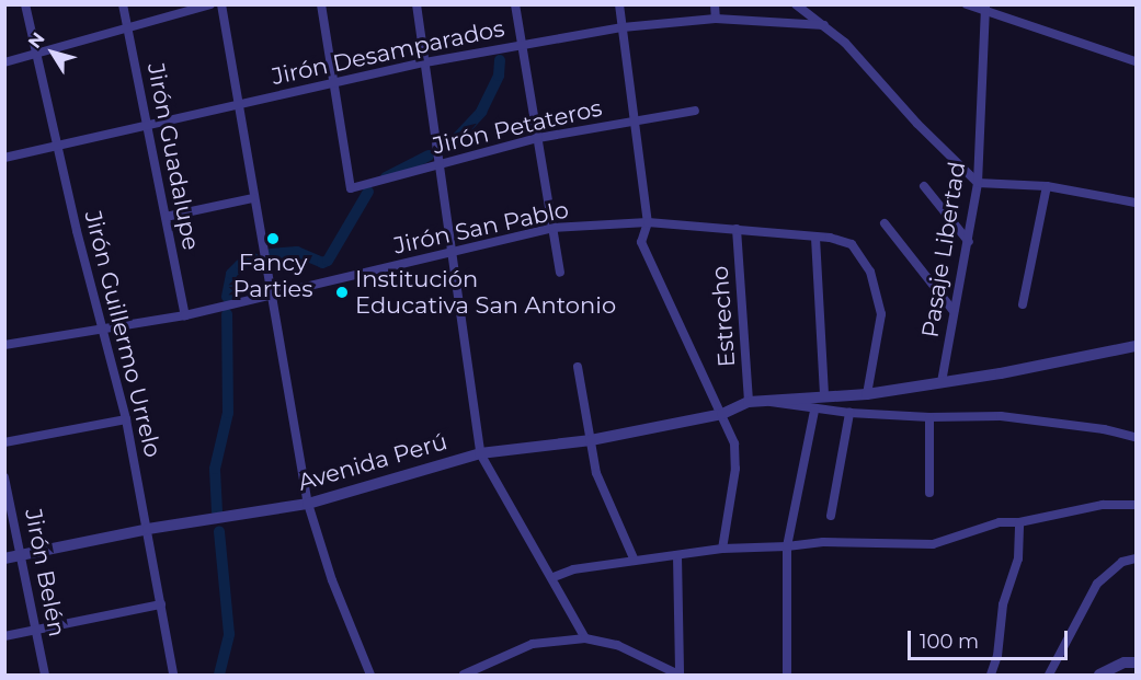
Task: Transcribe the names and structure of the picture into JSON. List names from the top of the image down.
{
  "streets": {
    "street": [
      "Jirón Desamparados",
      "Jirón Petateros",
      "Jirón Guadalupe",
      "Jirón San Pablo",
      "Pasaje Libertad",
      "Estrecho",
      "Jirón Guillermo Urrelo",
      "Avenida Perú",
      "Jirón Belén"
    ]
  },
  "crossings": [
    ["Jirón Desamparados", "Jirón Petateros"],
    ["Jirón Desamparados", "Jirón Guadalupe"],
    ["Jirón Desamparados", "Jirón Guillermo Urrelo"],
    ["Jirón Guadalupe", "Jirón San Pablo"],
    ["Jirón San Pablo", "Estrecho"],
    ["Jirón San Pablo", "Jirón Guillermo Urrelo"],
    ["Estrecho", "Avenida Perú"],
    ["Jirón Guillermo Urrelo", "Avenida Perú"],
    ["Avenida Perú", "Jirón Belén"]
  ],
  "places": ["Fancy Parties", "Institución Educativa San Antonio"],
  "scale_bar": "100 m",
  "north": "top left"
}
